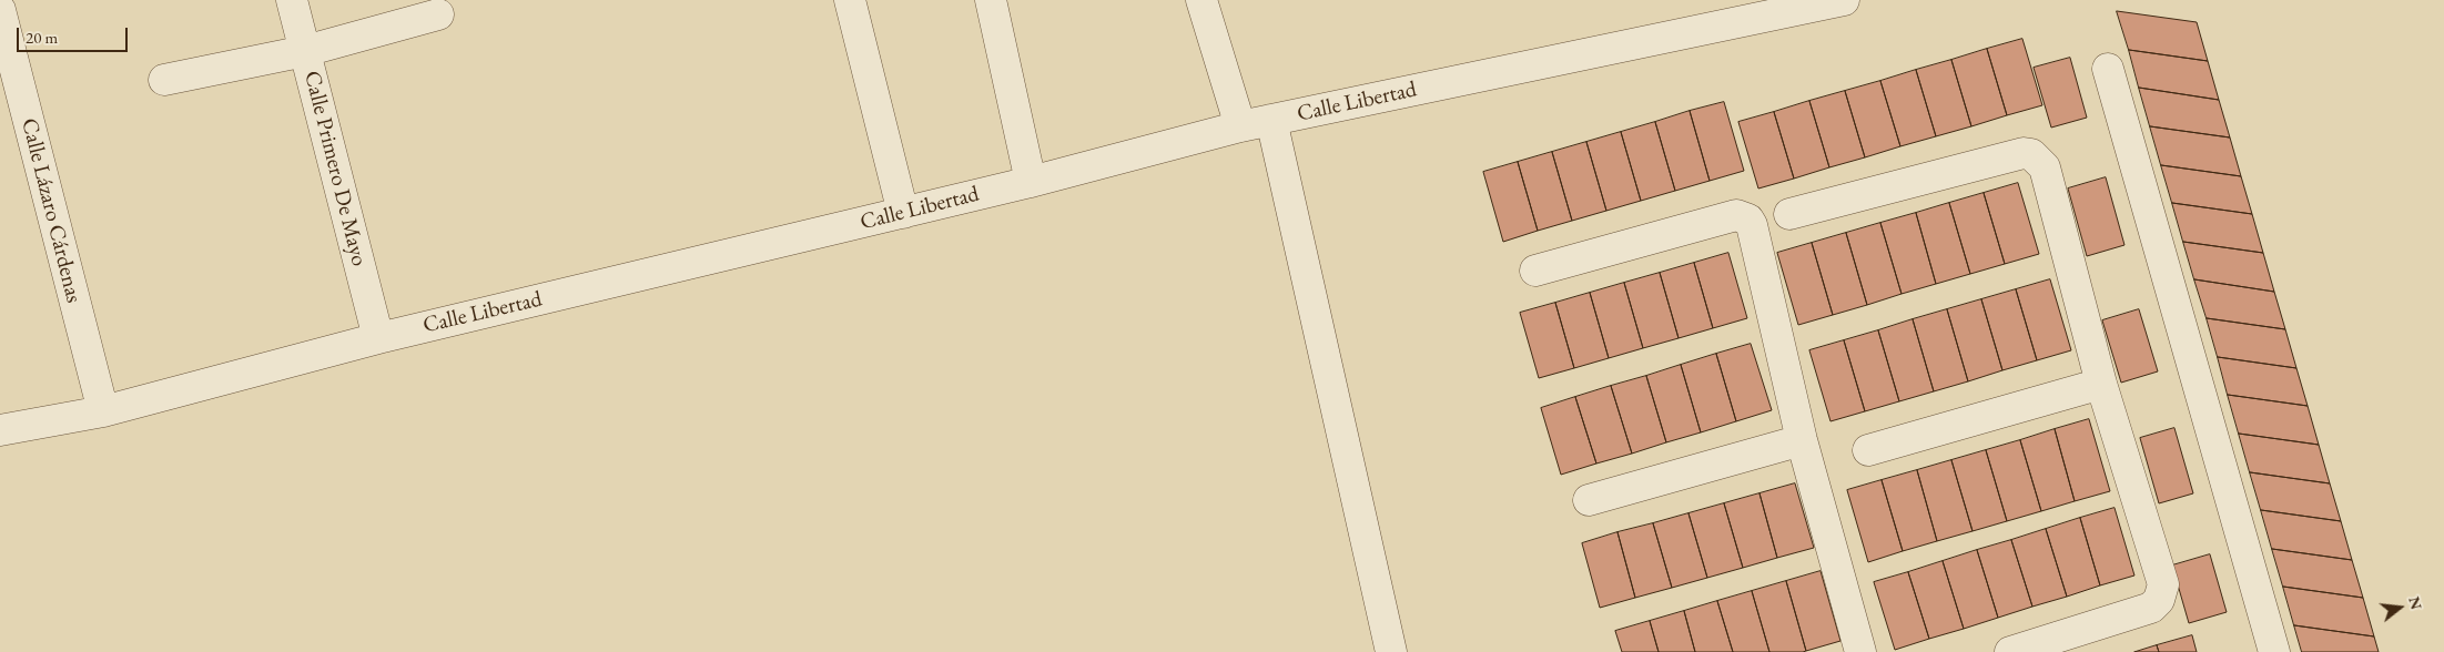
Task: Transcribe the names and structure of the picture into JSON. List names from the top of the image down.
{
  "streets": {
    "street": ["Calle Libertad", "Calle Primero De Mayo", "Calle Lázaro Cárdenas"]
  },
  "crossings": [
    ["Calle Libertad", "Calle Primero De Mayo"],
    ["Calle Libertad", "Calle Lázaro Cárdenas"]
  ],
  "scale_bar": "20 m",
  "north": "right"
}
